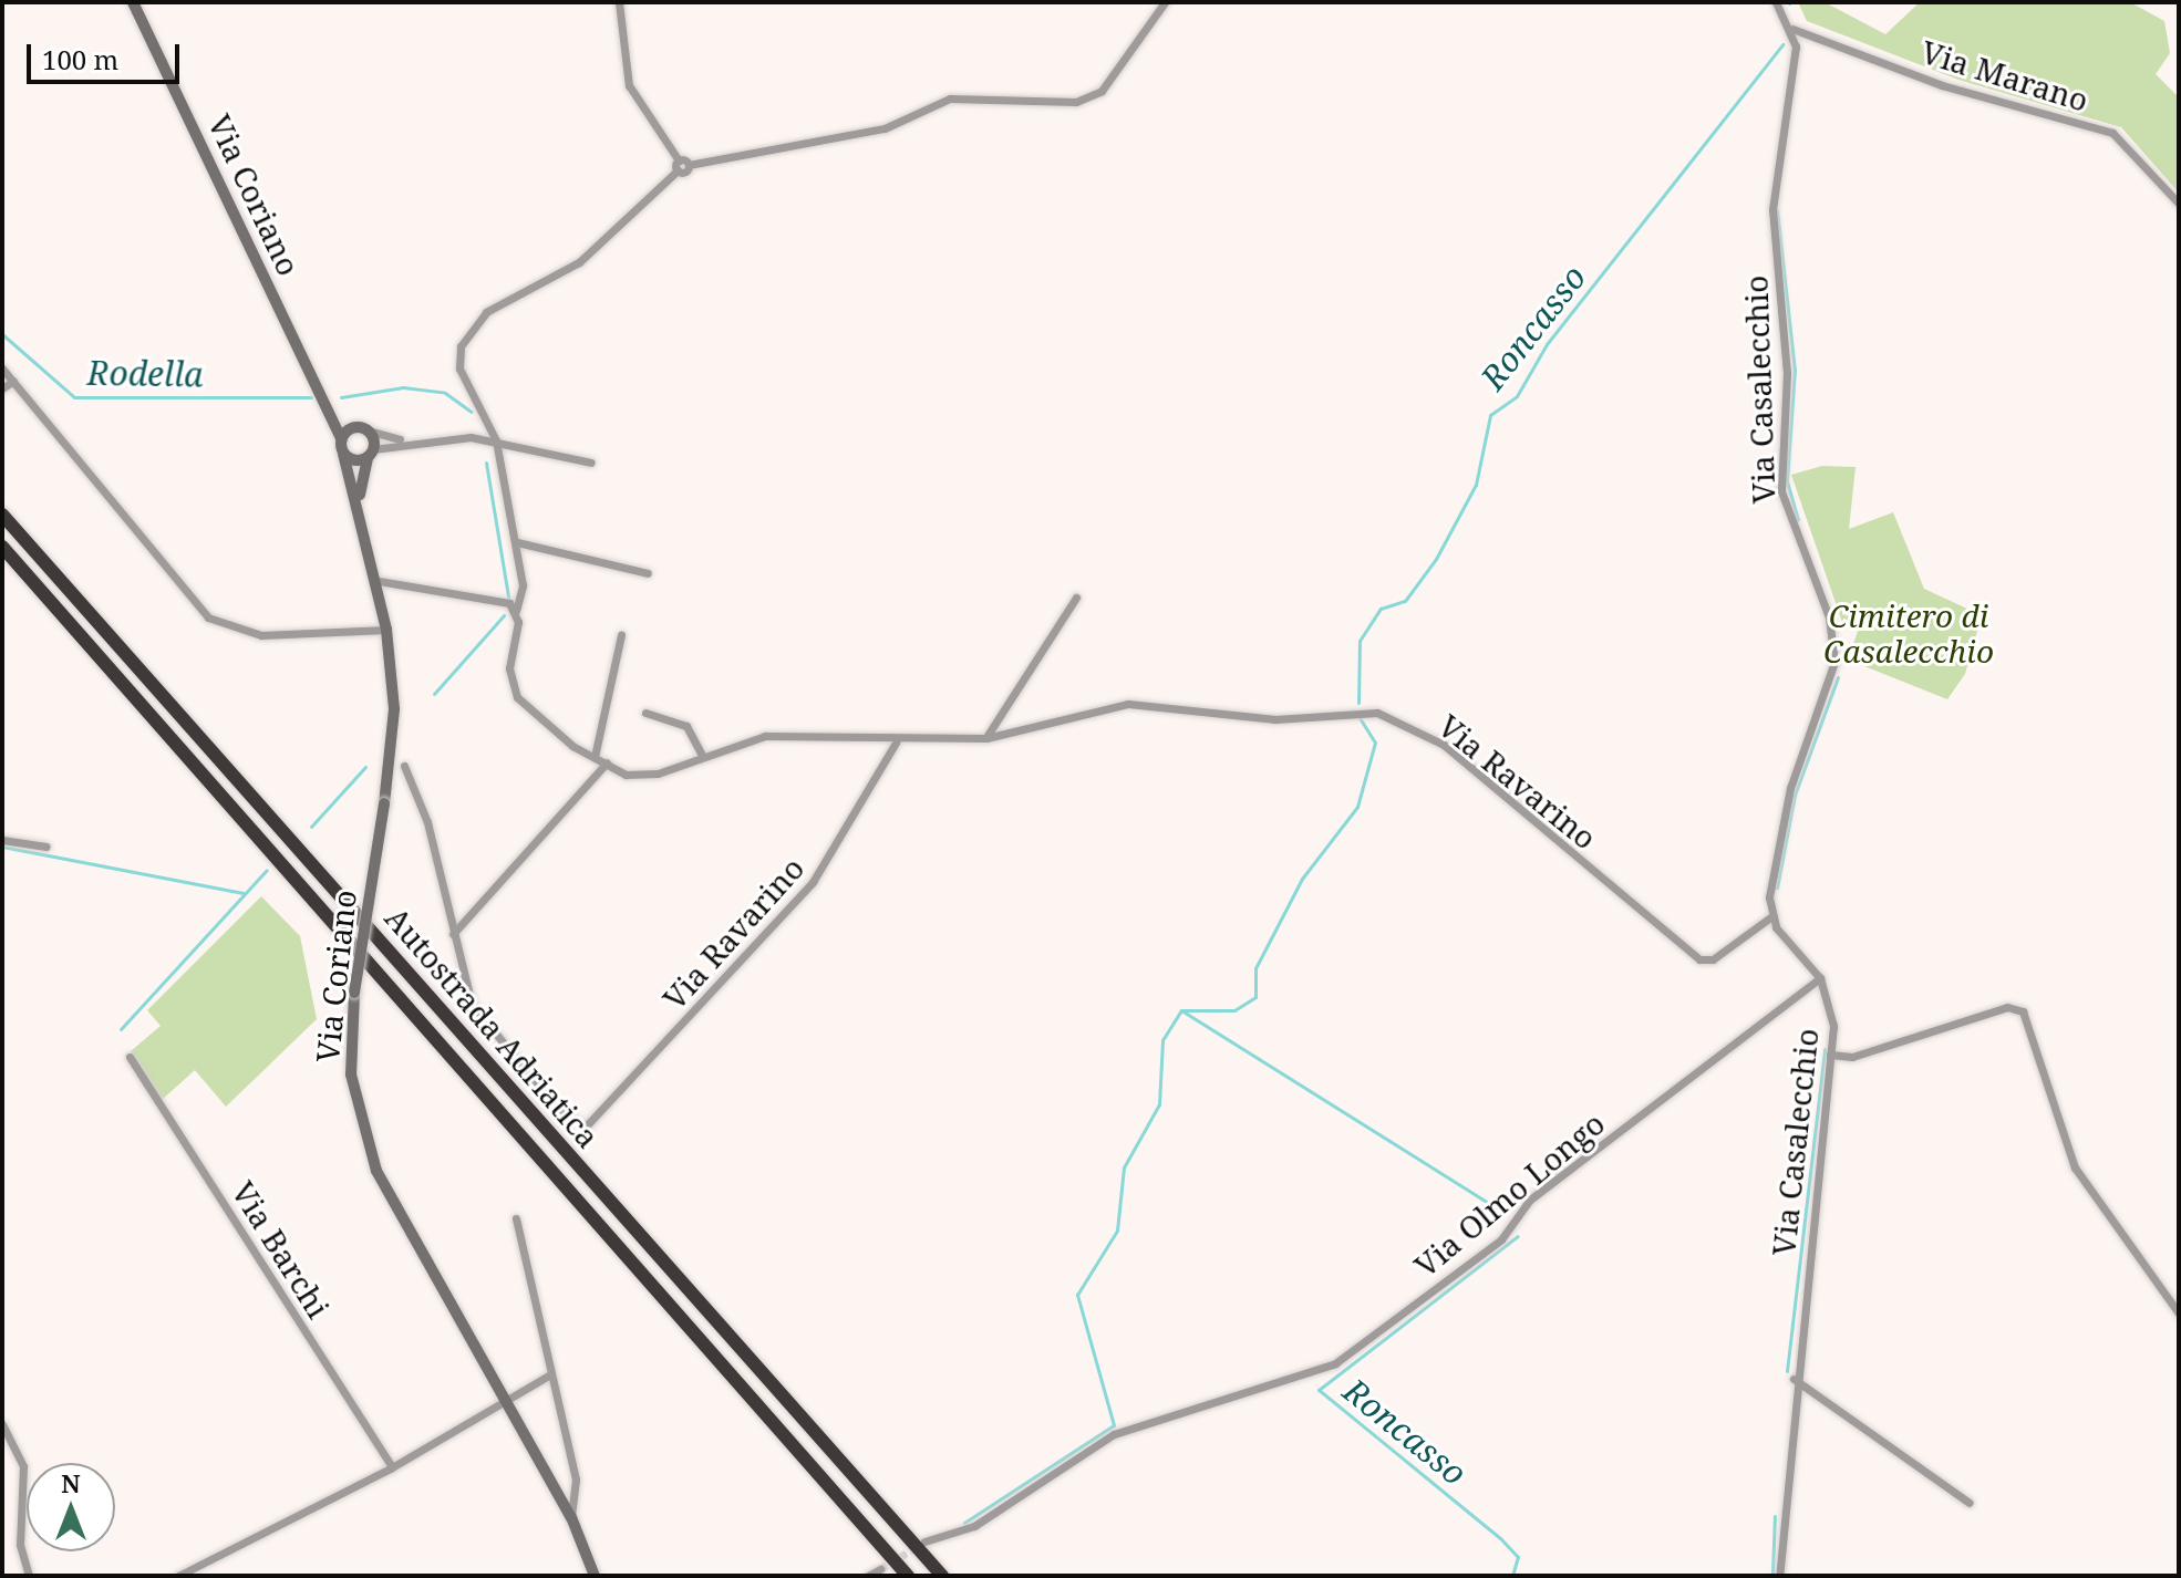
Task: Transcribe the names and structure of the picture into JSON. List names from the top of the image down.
{
  "streets": {
    "highway": ["Autostrada Adriatica"],
    "main road": ["Via Coriano"],
    "street": [
      "Via Marano",
      "Via Casalecchio",
      "Via Ravarino",
      "Via Olmo Longo",
      "Via Barchi"
    ]
  },
  "crossings": [
    ["Via Marano", "Via Casalecchio"],
    ["Via Casalecchio", "Via Ravarino"],
    ["Via Casalecchio", "Via Olmo Longo"]
  ],
  "water": ["Roncasso", "Rodella"],
  "parks": ["Cimitero di Casalecchio"],
  "scale_bar": "100 m",
  "north": "top"
}
